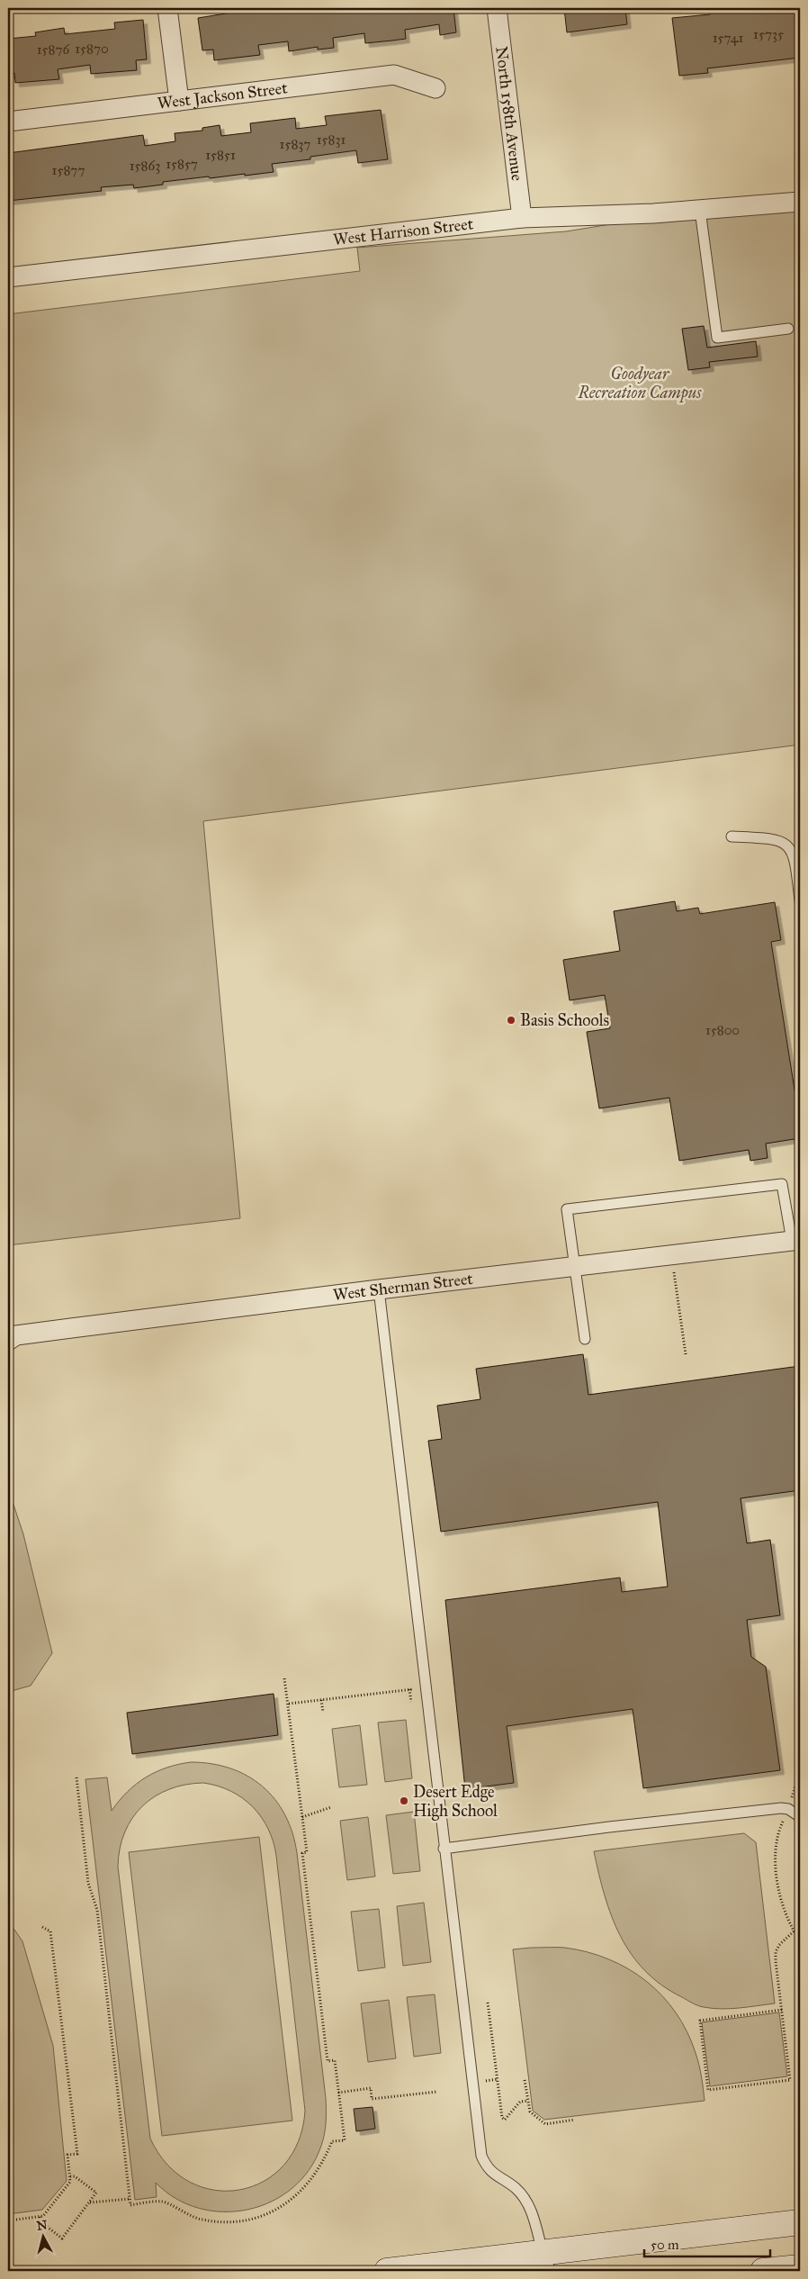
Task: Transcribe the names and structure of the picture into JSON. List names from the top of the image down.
{
  "streets": {
    "street": [
      "West Jackson Street",
      "North 158th Avenue",
      "West Harrison Street",
      "West Sherman Street"
    ]
  },
  "crossings": [
    ["North 158th Avenue", "West Harrison Street"]
  ],
  "parks": ["Goodyear Recreation Campus"],
  "places": ["Basis Schools", "Desert Edge High School"],
  "house_numbers": [
    "15735",
    "15741",
    "15870",
    "15876",
    "15831",
    "15837",
    "15851",
    "15857",
    "15863",
    "15877",
    "15800"
  ],
  "scale_bar": "50 m",
  "north": "top"
}
